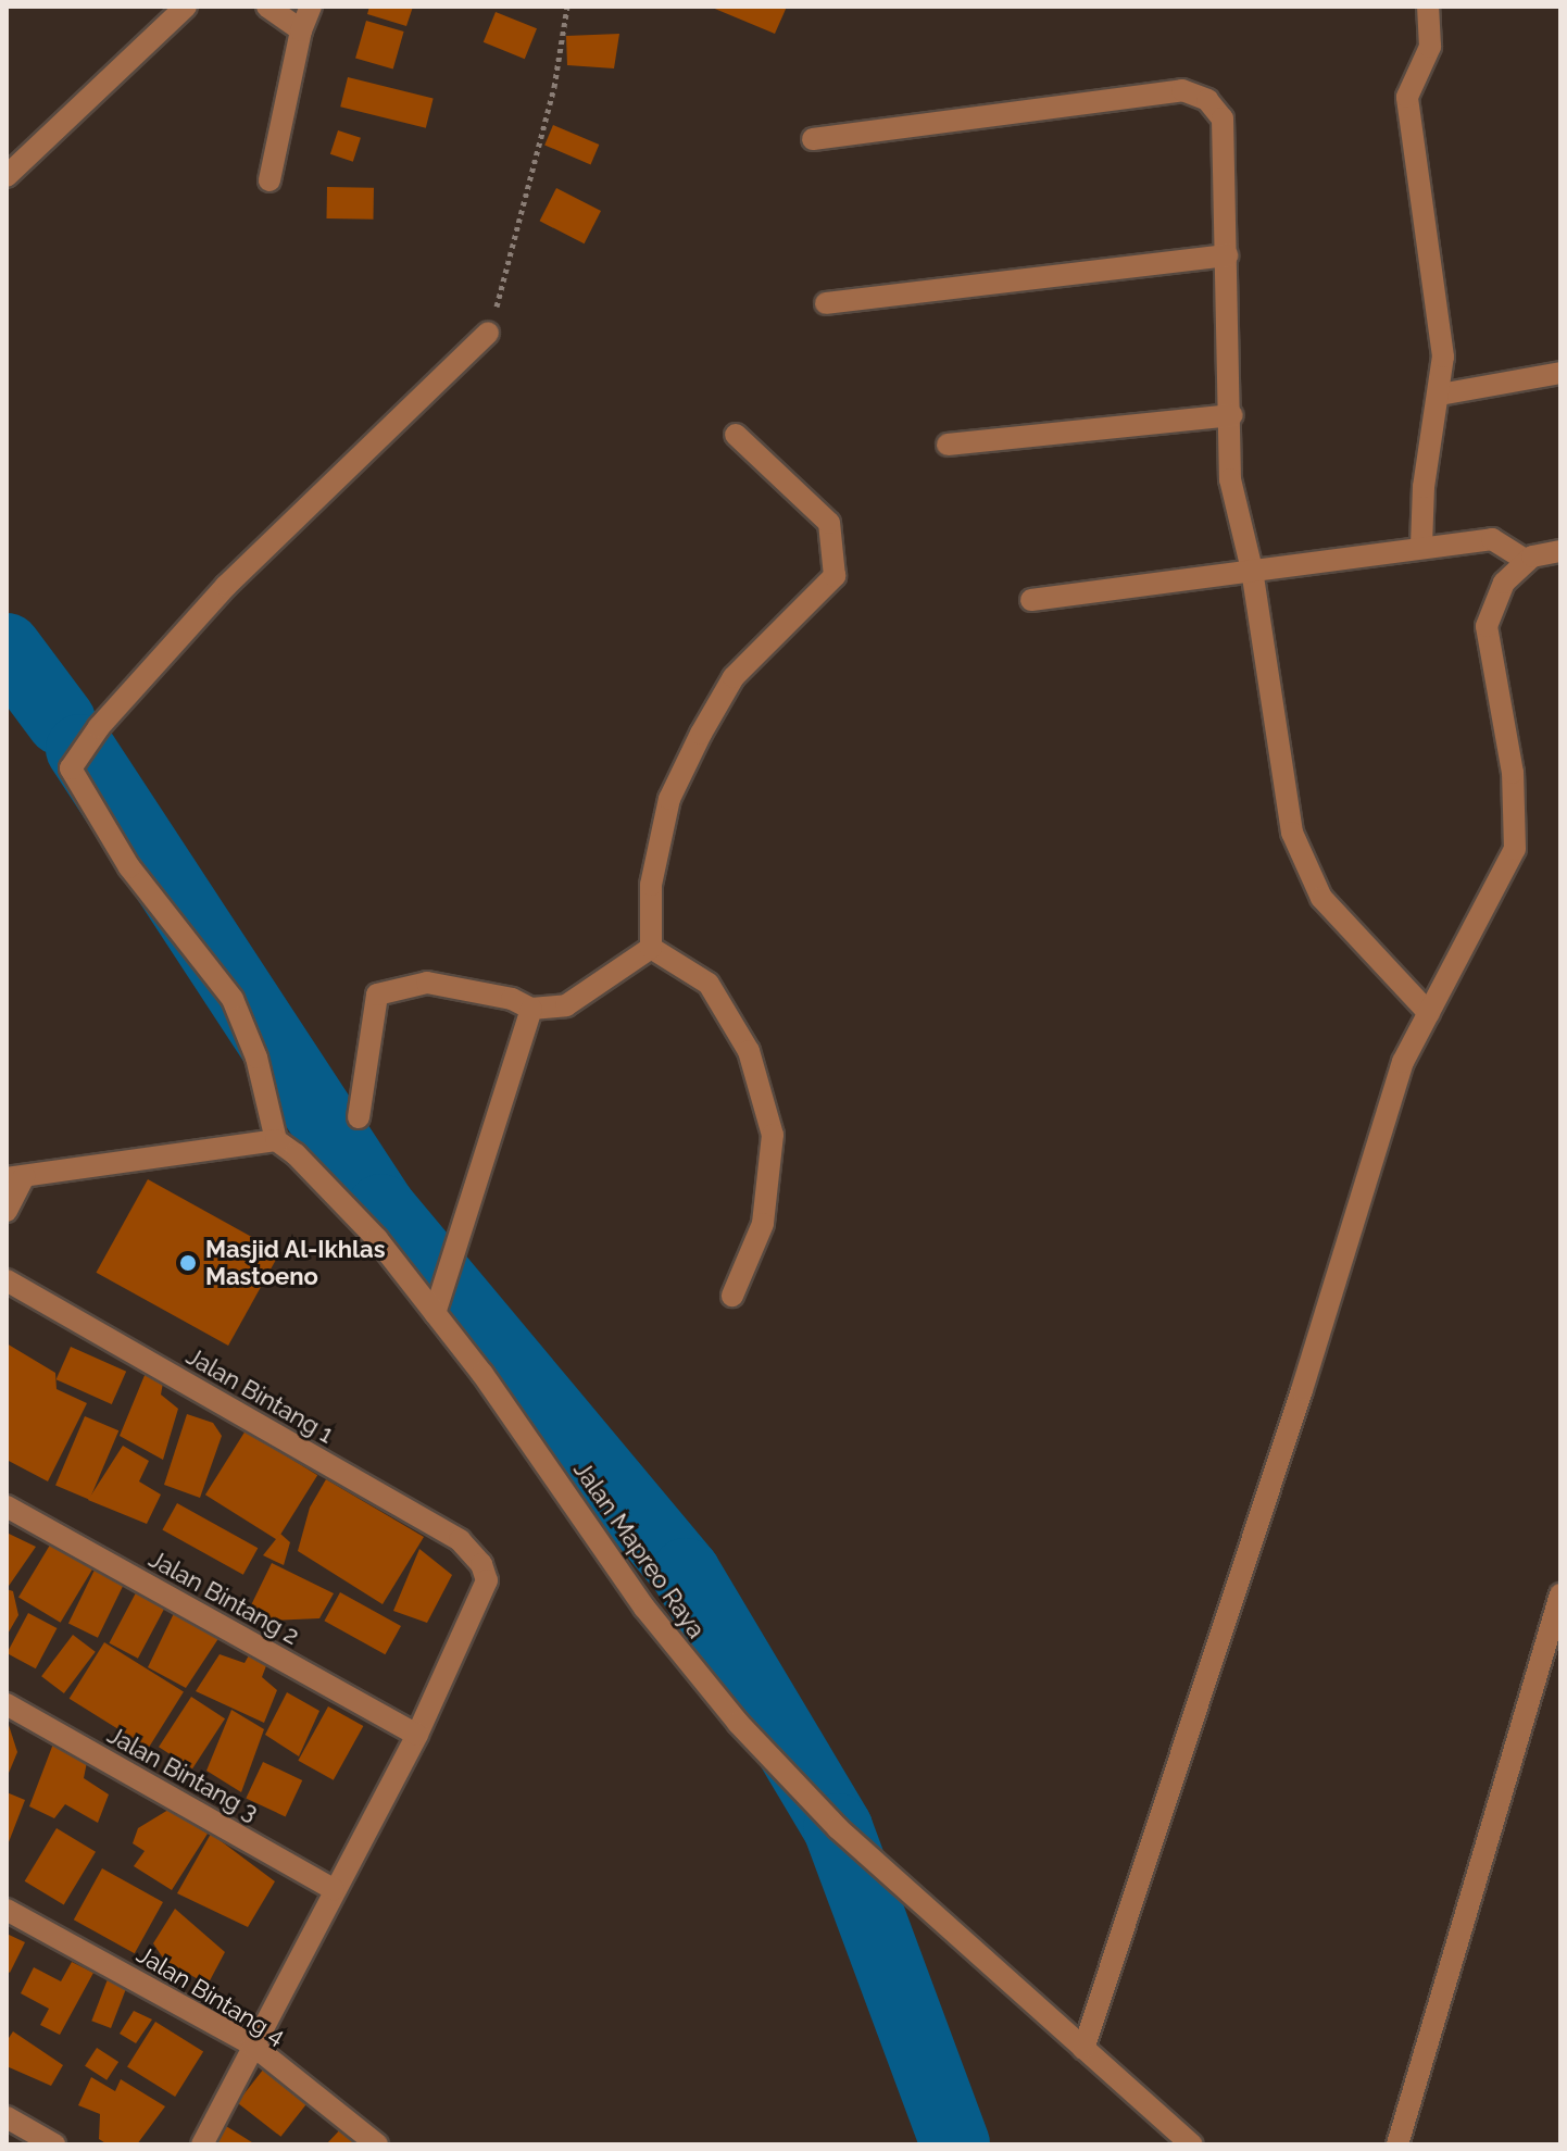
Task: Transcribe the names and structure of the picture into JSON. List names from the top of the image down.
{
  "streets": {
    "street": [
      "Jalan Bintang 1",
      "Jalan Mapreo Raya",
      "Jalan Bintang 2",
      "Jalan Bintang 3",
      "Jalan Bintang 4"
    ]
  },
  "crossings": [
    ["Jalan Bintang 1", "Jalan Bintang 2"]
  ],
  "places": ["Masjid Al-Ikhlas Mastoeno"]
}
